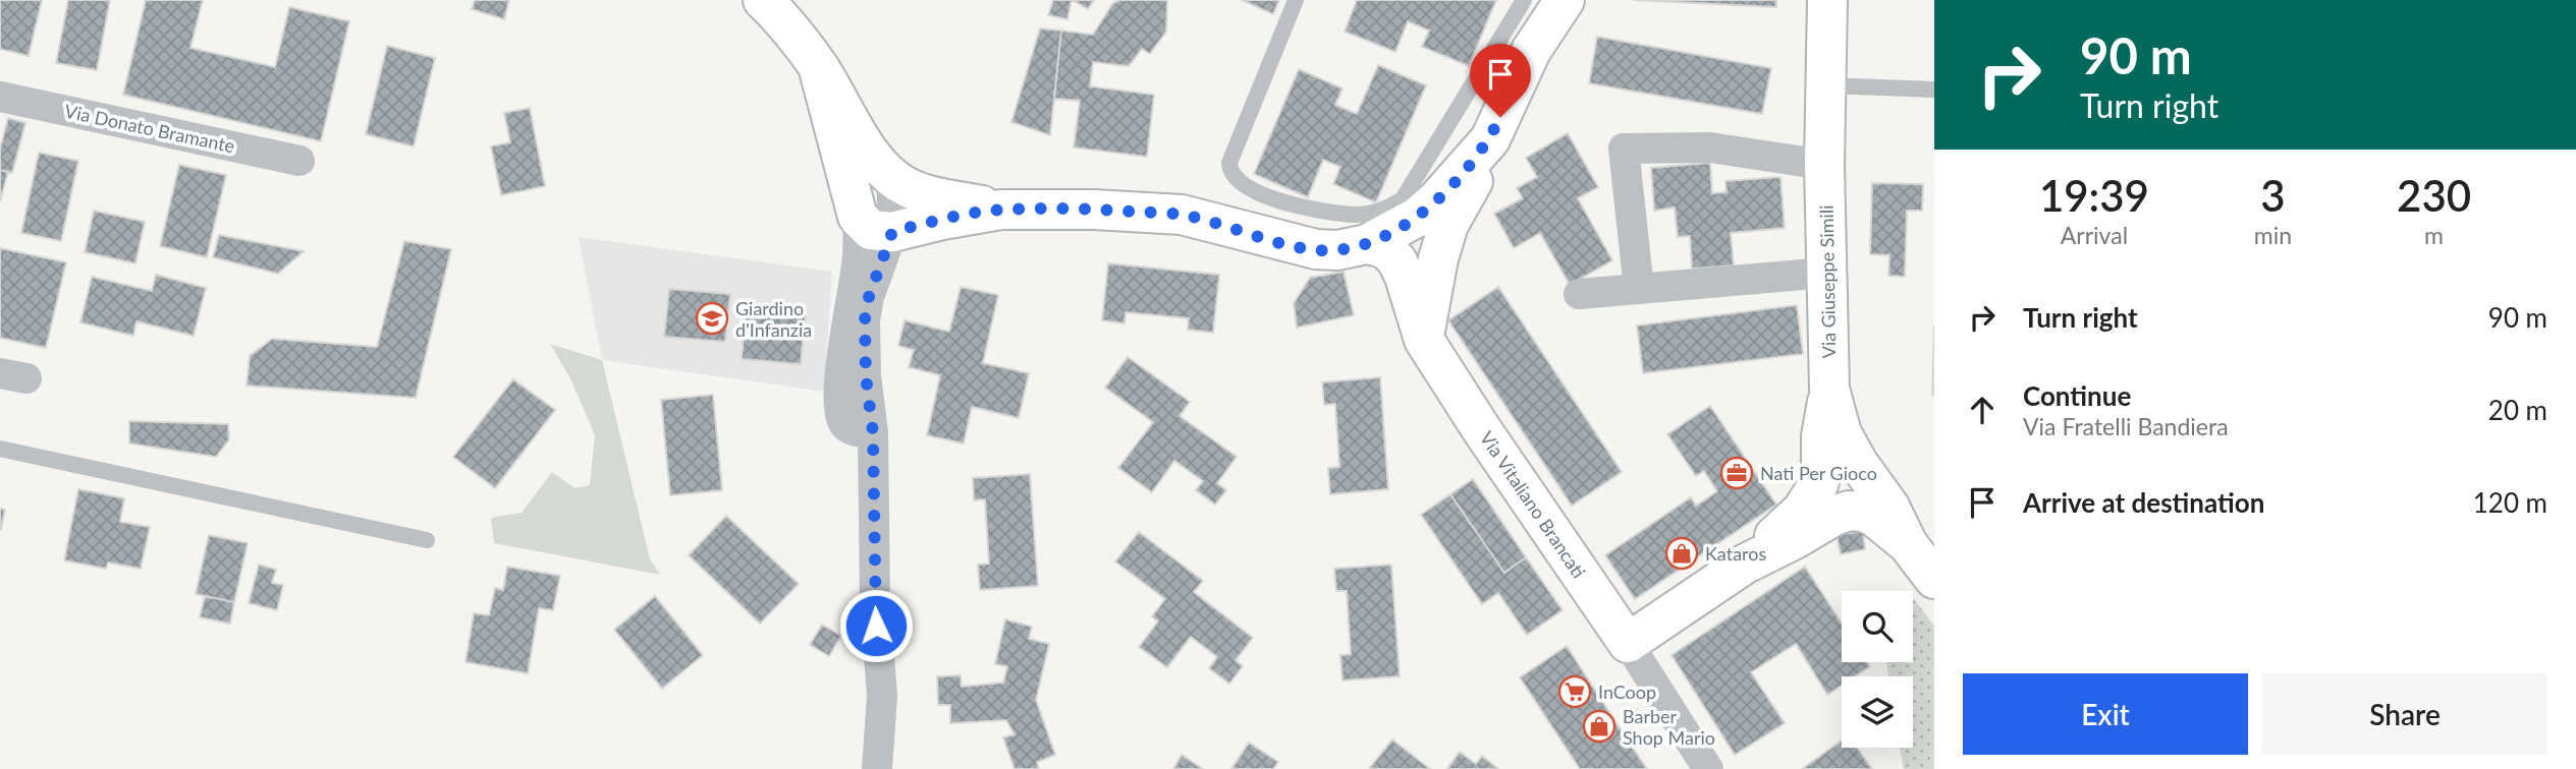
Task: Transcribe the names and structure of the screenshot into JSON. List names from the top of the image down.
{
  "streets": {
    "street": ["Via Donato Bramante", "Via Giuseppe Simili", "Via Vitaliano Brancati"]
  },
  "crossings": [
    ["Via Giuseppe Simili", "Via Vitaliano Brancati"]
  ],
  "places": {
    "school or university": ["Giardino d'Infanzia"],
    "office": ["Nati Per Gioco"],
    "shop": ["Kataros", "Barber Shop Mario"],
    "supermarket": ["InCoop"]
  },
  "page": {
    "turn": ["90 m", "Turn right"],
    "eta": [
      "19:39",
      "Arrival",
      "3",
      "min",
      "230",
      "m"
    ],
    "list": [
      {
        "name": "Turn right",
        "value": "90 m"
      },
      {
        "name": "Continue",
        "note": "Via Fratelli Bandiera",
        "value": "20 m"
      },
      {
        "name": "Arrive at destination",
        "value": "120 m"
      }
    ],
    "buttons": ["Exit", "Share"]
  }
}
